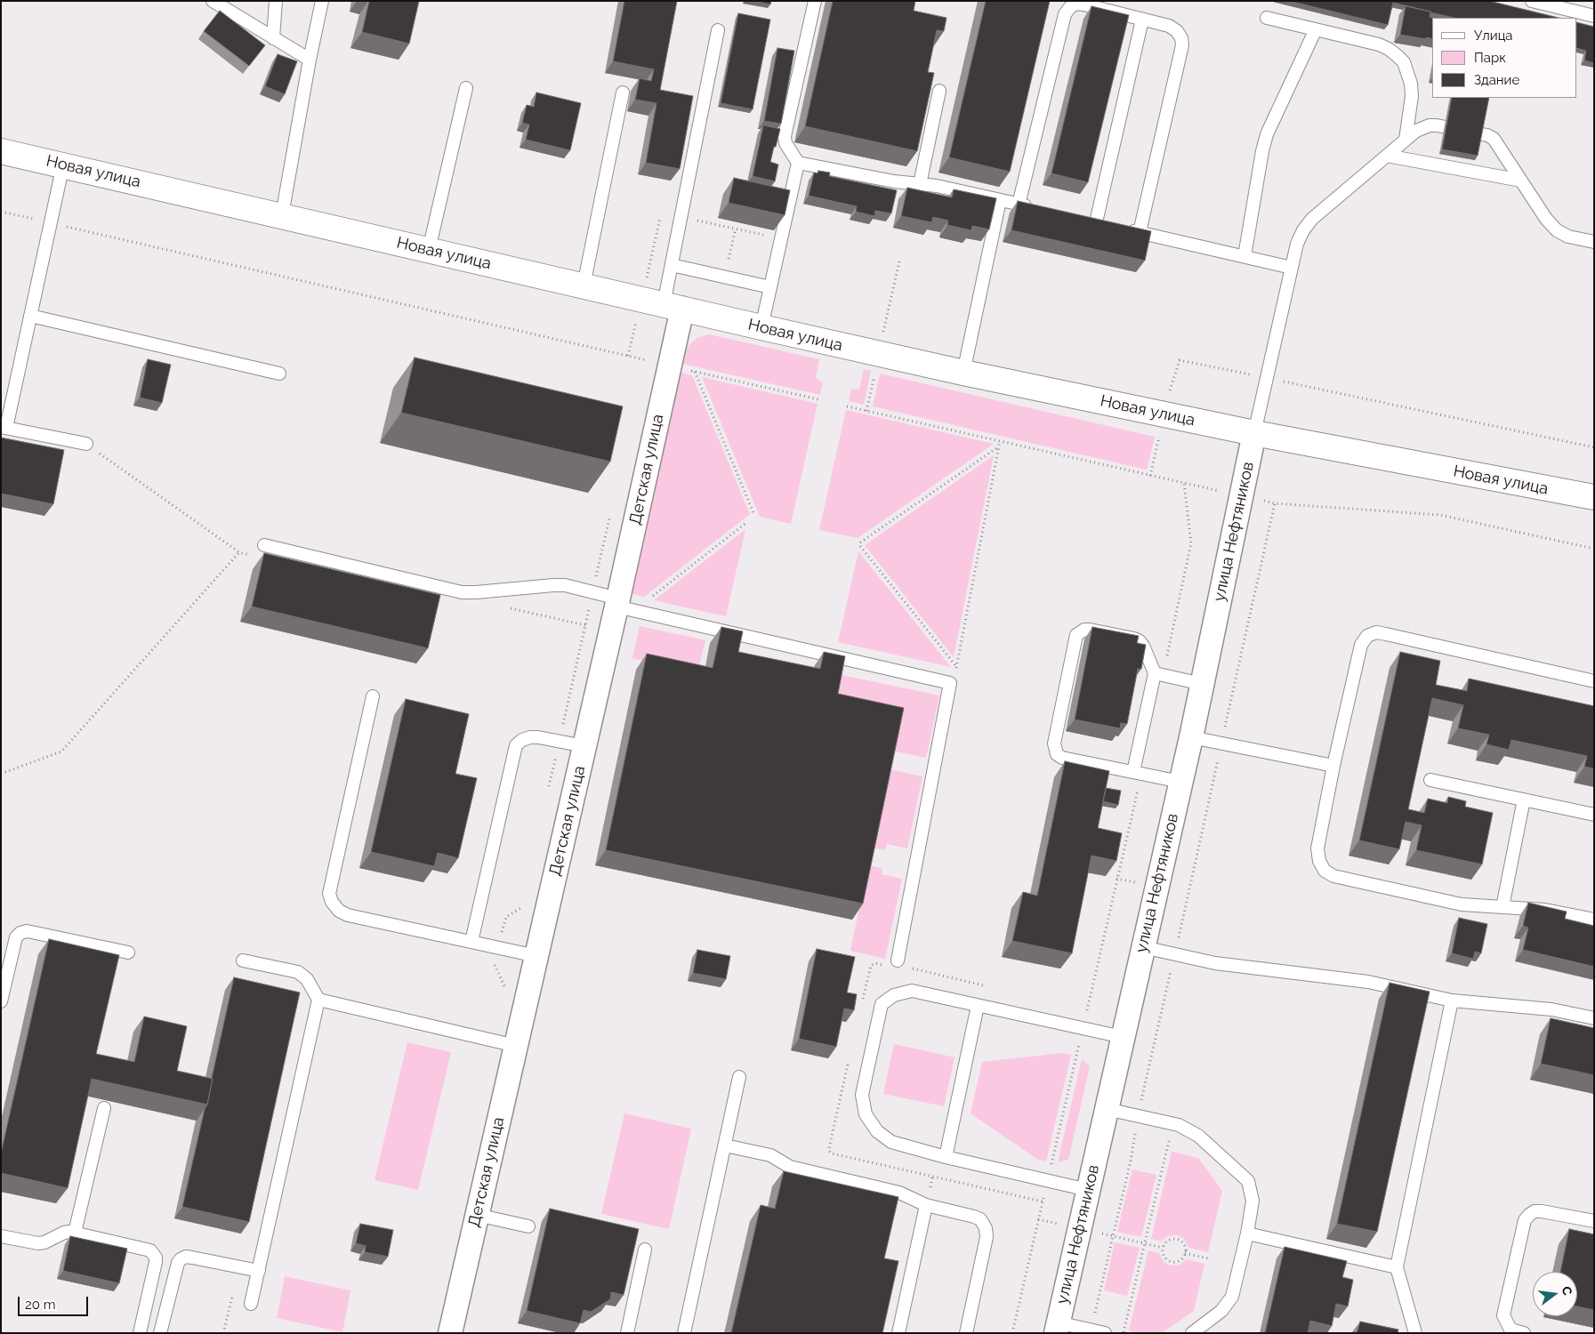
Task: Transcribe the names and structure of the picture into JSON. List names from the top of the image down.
{
  "streets": {
    "street": ["Новая улица", "Детская улица", "улица Нефтяников"]
  },
  "crossings": [
    ["Новая улица", "Детская улица"],
    ["Новая улица", "улица Нефтяников"]
  ],
  "legend": ["Улица", "Парк", "Здание"],
  "scale_bar": "20 m",
  "north": "right"
}
